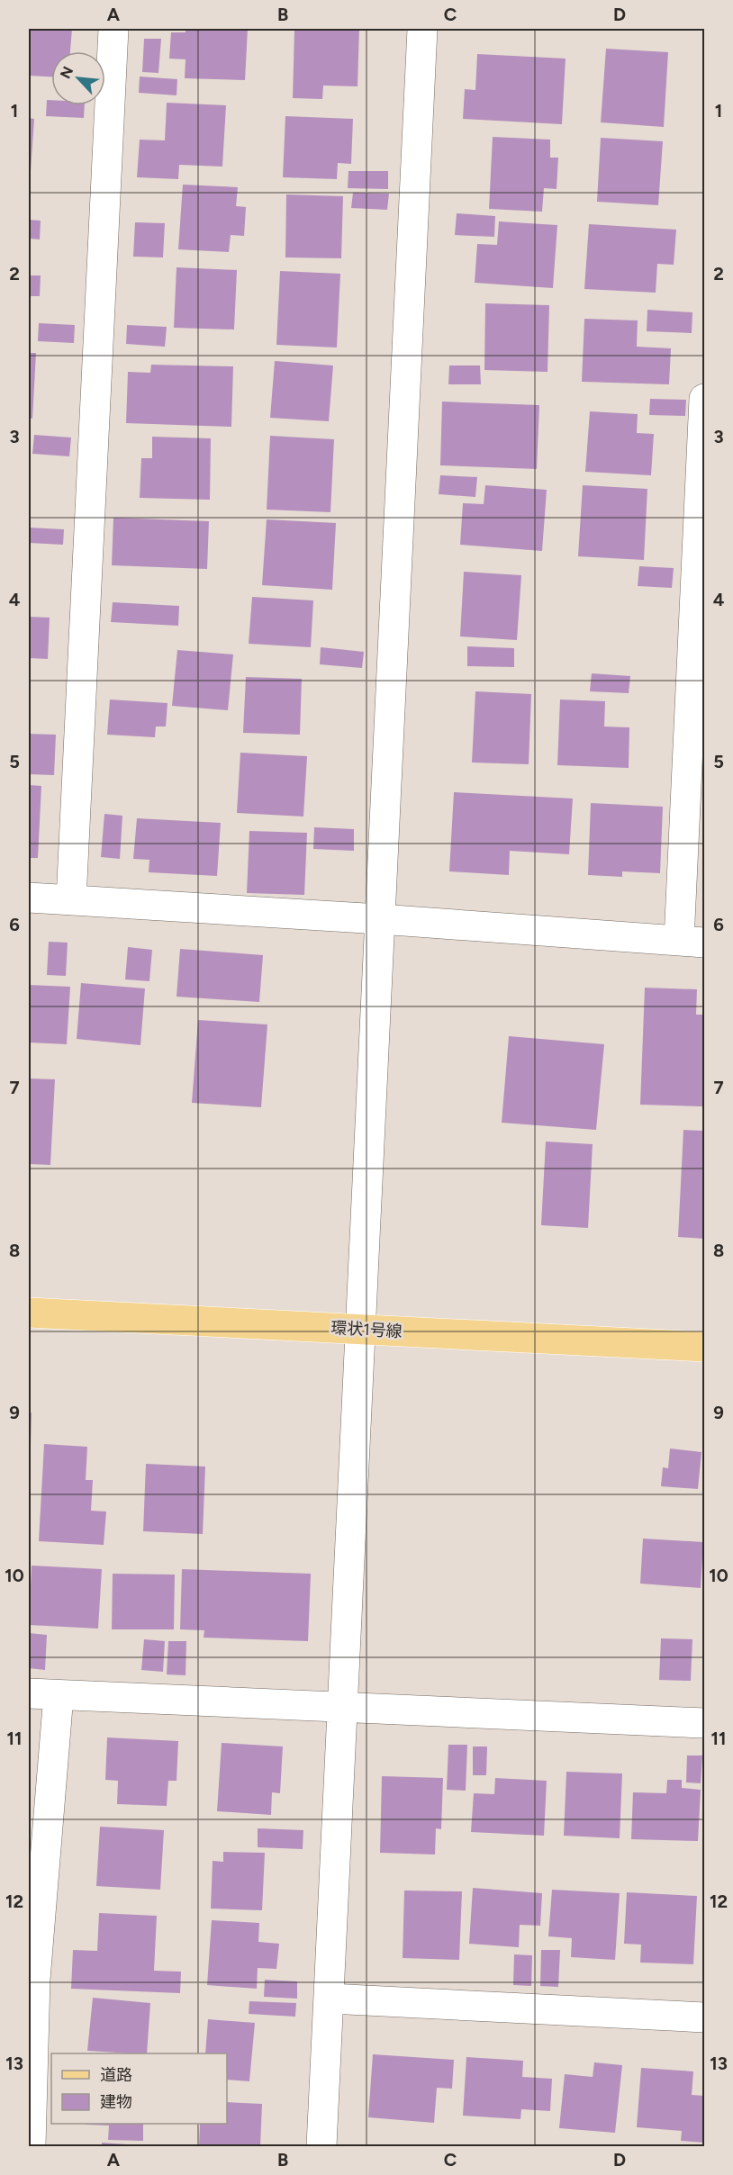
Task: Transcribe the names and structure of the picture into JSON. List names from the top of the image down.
{
  "streets": {
    "main road": ["環状1号線"]
  },
  "legend": ["道路", "建物"],
  "north": "top left",
  "grid": {
    "columns": [
      "A",
      "B",
      "C",
      "D"
    ],
    "rows": [
      "1",
      "2",
      "3",
      "4",
      "5",
      "6",
      "7",
      "8",
      "9",
      "10",
      "11",
      "12",
      "13"
    ]
  }
}
